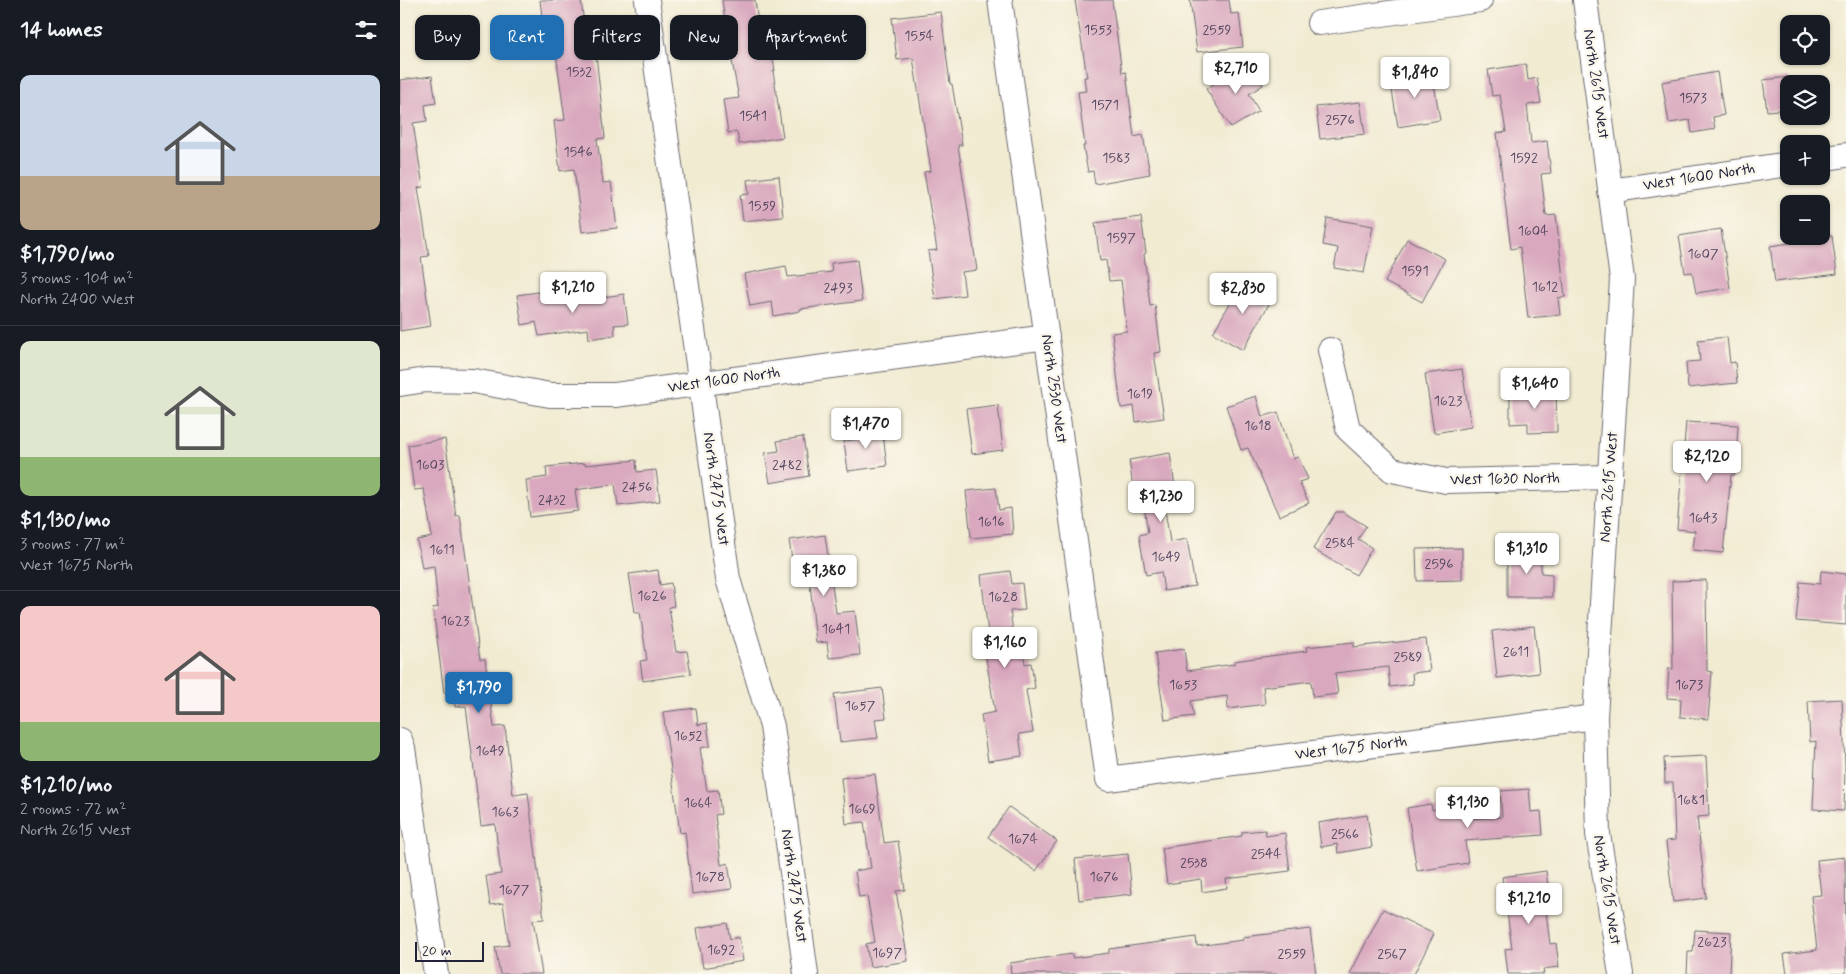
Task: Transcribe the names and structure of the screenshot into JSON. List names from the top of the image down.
{
  "streets": {
    "street": [
      "North 2615 West",
      "West 1600 North",
      "North 2530 West",
      "West 1630 North",
      "North 2475 West",
      "West 1675 North"
    ]
  },
  "crossings": [
    ["North 2615 West", "West 1600 North"],
    ["North 2615 West", "West 1630 North"],
    ["North 2615 West", "West 1675 North"],
    ["West 1600 North", "North 2530 West"],
    ["West 1600 North", "North 2475 West"],
    ["North 2530 West", "West 1675 North"]
  ],
  "house_numbers": [
    "1553",
    "2559",
    "1554",
    "1532",
    "1573",
    "1571",
    "1541",
    "2576",
    "1546",
    "1583",
    "1592",
    "1559",
    "1604",
    "1597",
    "1607",
    "1591",
    "1612",
    "2493",
    "1619",
    "1623",
    "1618",
    "1603",
    "2482",
    "2456",
    "2432",
    "1643",
    "1616",
    "2584",
    "1611",
    "1649",
    "2596",
    "1626",
    "1628",
    "1623",
    "1641",
    "2611",
    "2589",
    "1653",
    "1673",
    "1657",
    "1652",
    "1649",
    "1681",
    "1664",
    "1669",
    "1663",
    "2566",
    "1674",
    "2544",
    "2538",
    "1678",
    "1676",
    "1677",
    "2623",
    "1692",
    "1697",
    "2559",
    "2567"
  ],
  "scale_bar": "20 m",
  "page": {
    "heading": "14 homes",
    "map_buttons": ["+", "−"],
    "chip": [
      "Buy",
      "Rent",
      "Filters",
      "New",
      "Apartment"
    ],
    "price": [
      "$2,710",
      "$1,840",
      "$1,210",
      "$2,830",
      "$1,640",
      "$1,470",
      "$2,120",
      "$1,230",
      "$1,310",
      "$1,380",
      "$1,160",
      "$1,790",
      "$1,130",
      "$1,210"
    ],
    "list": [
      {
        "name": "$1,790/mo",
        "note": "3 rooms · 104 m² · North 2400 West"
      },
      {
        "name": "$1,130/mo",
        "note": "3 rooms · 77 m² · West 1675 North"
      },
      {
        "name": "$1,210/mo",
        "note": "2 rooms · 72 m² · North 2615 West"
      }
    ],
    "scale": "20 m"
  }
}
